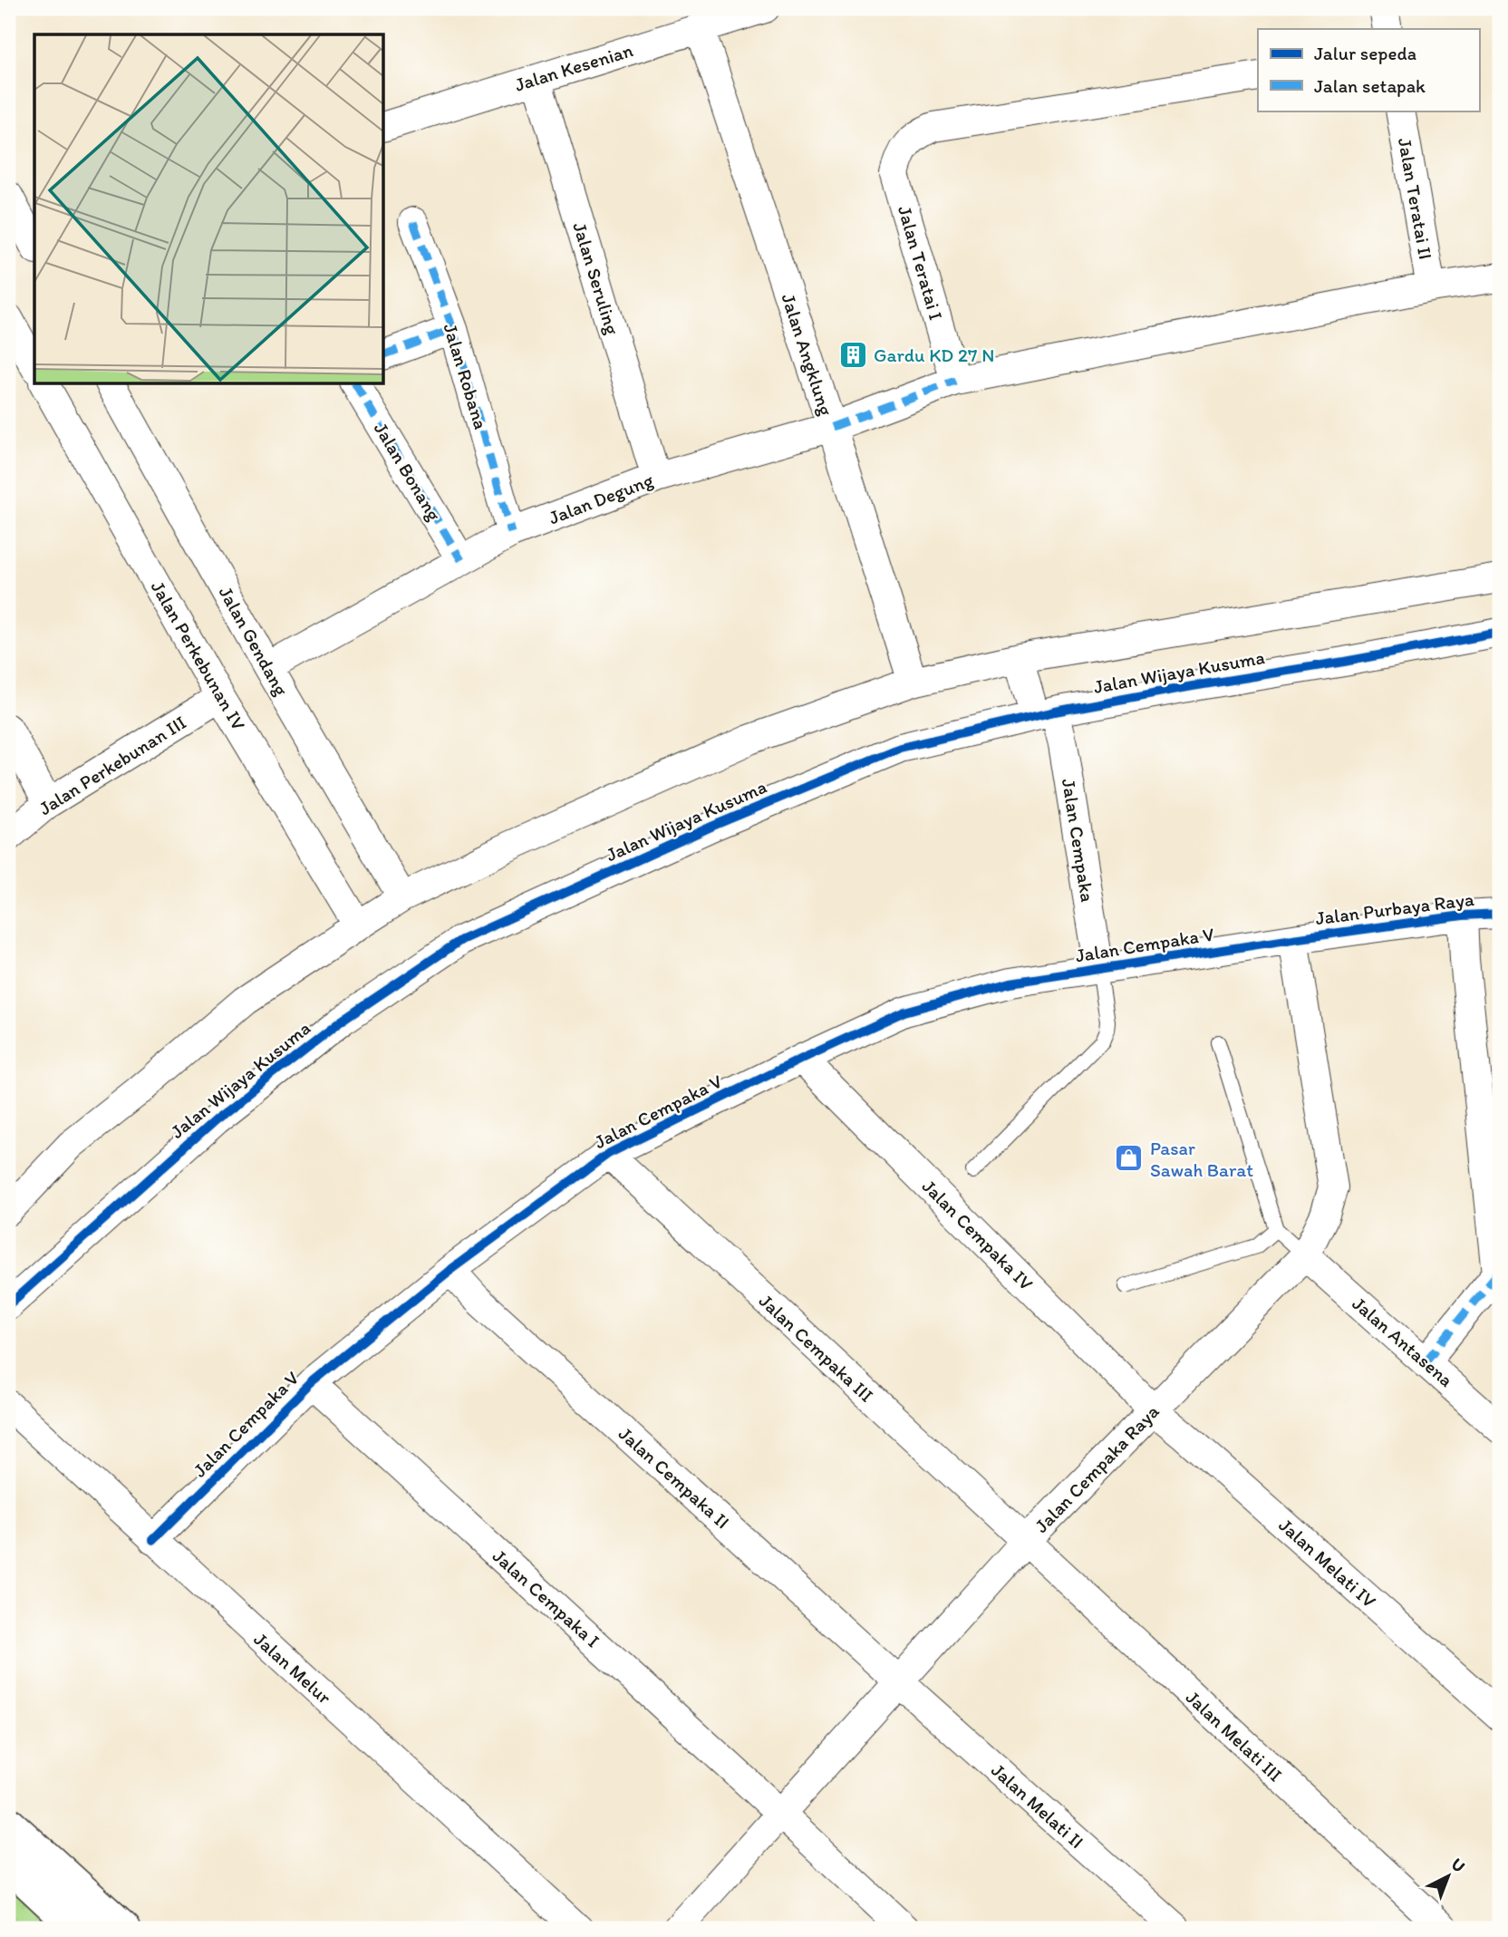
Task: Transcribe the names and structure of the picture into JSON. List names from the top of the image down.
{
  "streets": {
    "street": [
      "Jalan Kesenian",
      "Jalan Teratai II",
      "Jalan Teratai I",
      "Jalan Seruling",
      "Jalan Angklung",
      "Jalan Robana",
      "Jalan Bonang",
      "Jalan Degung",
      "Jalan Gendang",
      "Jalan Perkebunan IV",
      "Jalan Wijaya Kusuma",
      "Jalan Perkebunan III",
      "Jalan Cempaka",
      "Jalan Purbaya Raya",
      "Jalan Cempaka V",
      "Jalan Cempaka IV",
      "Jalan Antasena",
      "Jalan Cempaka III",
      "Jalan Cempaka Raya",
      "Jalan Cempaka II",
      "Jalan Melati IV",
      "Jalan Cempaka I",
      "Jalan Melur",
      "Jalan Melati III",
      "Jalan Melati II"
    ]
  },
  "crossings": [
    ["Jalan Kesenian", "Jalan Seruling"],
    ["Jalan Kesenian", "Jalan Angklung"],
    ["Jalan Teratai I", "Jalan Degung"],
    ["Jalan Seruling", "Jalan Degung"],
    ["Jalan Angklung", "Jalan Degung"],
    ["Jalan Angklung", "Jalan Wijaya Kusuma"],
    ["Jalan Robana", "Jalan Degung"],
    ["Jalan Bonang", "Jalan Degung"],
    ["Jalan Degung", "Jalan Gendang"],
    ["Jalan Gendang", "Jalan Wijaya Kusuma"],
    ["Jalan Perkebunan IV", "Jalan Wijaya Kusuma"],
    ["Jalan Perkebunan IV", "Jalan Perkebunan III"],
    ["Jalan Wijaya Kusuma", "Jalan Cempaka"],
    ["Jalan Cempaka", "Jalan Cempaka V"],
    ["Jalan Purbaya Raya", "Jalan Cempaka V"],
    ["Jalan Purbaya Raya", "Jalan Cempaka Raya"],
    ["Jalan Cempaka V", "Jalan Cempaka IV"],
    ["Jalan Cempaka V", "Jalan Cempaka III"],
    ["Jalan Cempaka V", "Jalan Cempaka Raya"],
    ["Jalan Cempaka V", "Jalan Cempaka II"],
    ["Jalan Cempaka V", "Jalan Cempaka I"],
    ["Jalan Cempaka V", "Jalan Melur"],
    ["Jalan Cempaka IV", "Jalan Cempaka Raya"],
    ["Jalan Cempaka IV", "Jalan Melati IV"],
    ["Jalan Antasena", "Jalan Cempaka Raya"],
    ["Jalan Cempaka III", "Jalan Cempaka Raya"],
    ["Jalan Cempaka III", "Jalan Melati III"],
    ["Jalan Cempaka Raya", "Jalan Cempaka II"],
    ["Jalan Cempaka Raya", "Jalan Melati IV"],
    ["Jalan Cempaka Raya", "Jalan Cempaka I"],
    ["Jalan Cempaka Raya", "Jalan Melati III"],
    ["Jalan Cempaka Raya", "Jalan Melati II"],
    ["Jalan Cempaka II", "Jalan Melati II"]
  ],
  "places": {
    "building": ["Gardu KD 27 N"],
    "shop": ["Pasar Sawah Barat"]
  },
  "legend": ["Jalur sepeda", "Jalan setapak"],
  "north": "top right"
}
